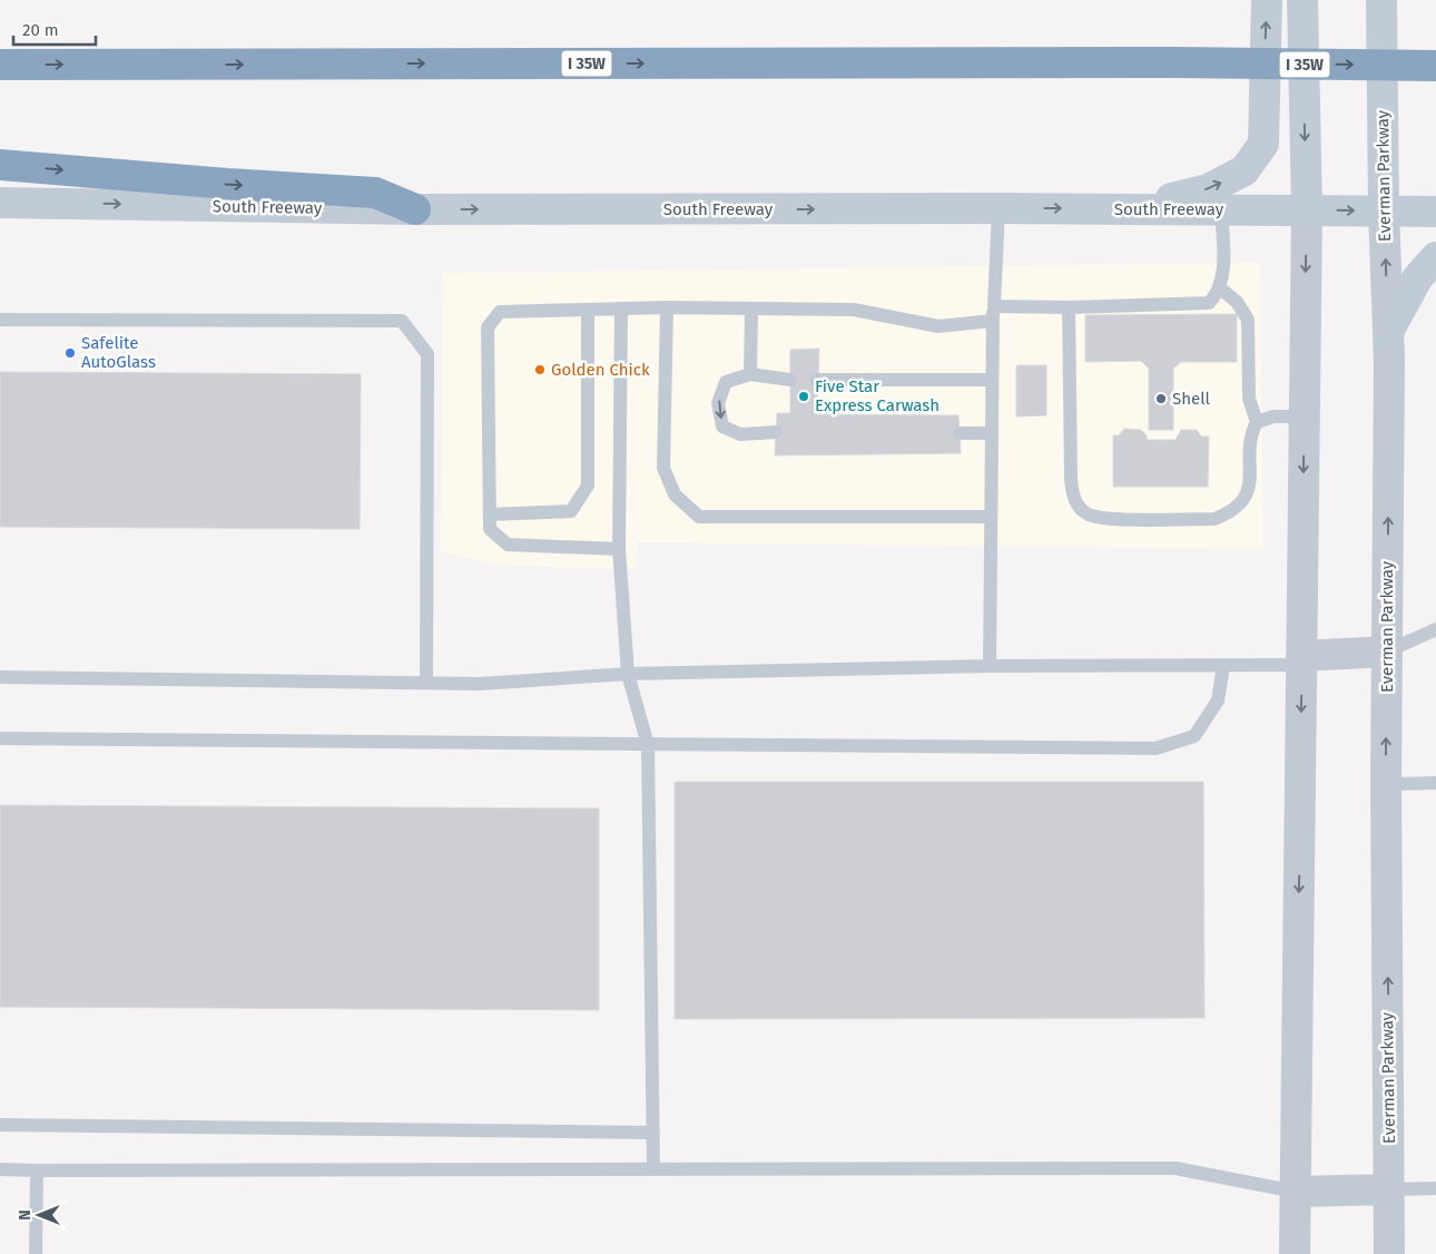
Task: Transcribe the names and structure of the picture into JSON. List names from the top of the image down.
{
  "streets": {
    "highway": ["I 35W"],
    "main road": ["Everman Parkway", "South Freeway"]
  },
  "crossings": [
    ["Everman Parkway", "South Freeway"]
  ],
  "one_way": ["Everman Parkway", "South Freeway"],
  "places": [
    "Safelite AutoGlass",
    "Golden Chick",
    "Five Star Express Carwash",
    "Shell"
  ],
  "scale_bar": "20 m",
  "north": "left"
}
